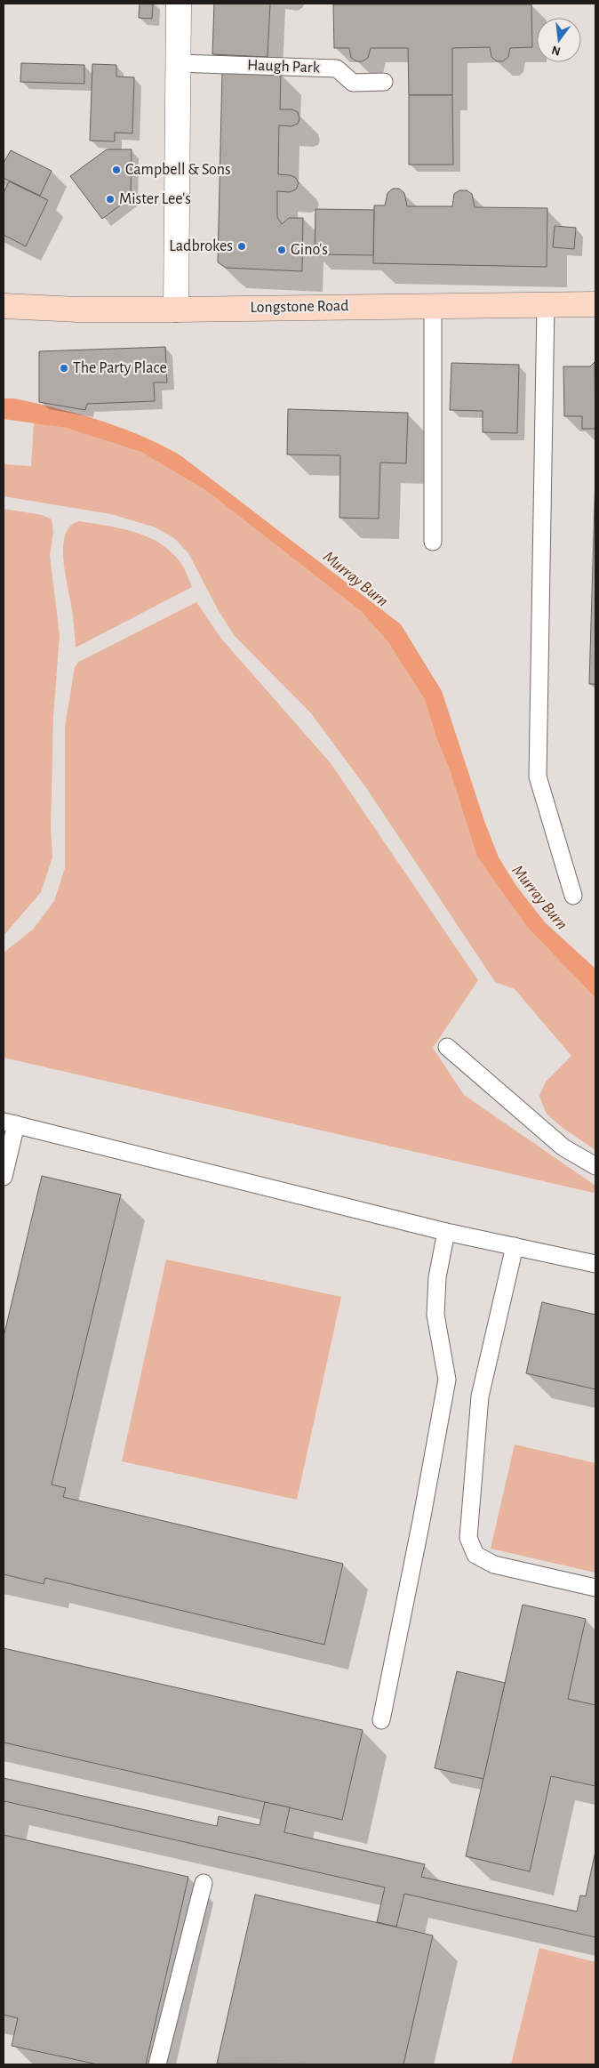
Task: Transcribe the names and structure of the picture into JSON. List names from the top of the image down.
{
  "streets": {
    "street": ["Longstone Road"],
    "lane": ["Haugh Park"]
  },
  "water": ["Murray Burn"],
  "places": [
    "Campbell & Sons",
    "Mister Lee's",
    "Ladbrokes",
    "Gino's",
    "The Party Place"
  ],
  "north": "bottom"
}
